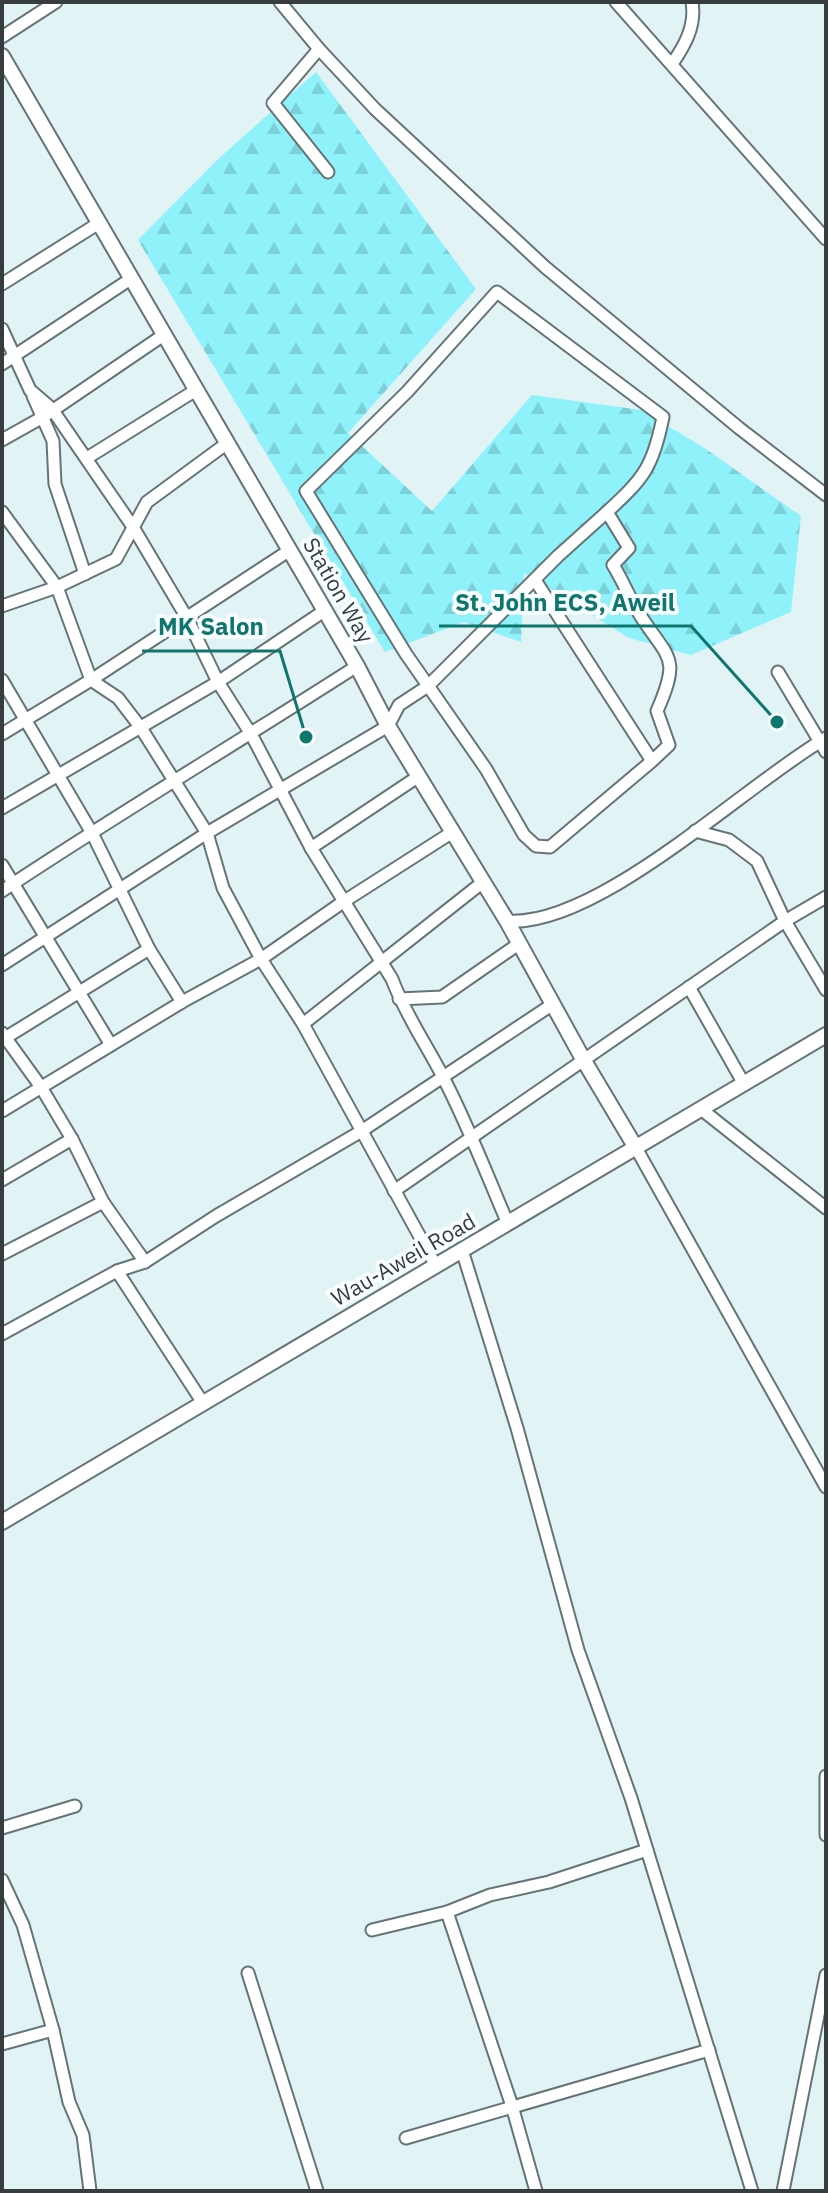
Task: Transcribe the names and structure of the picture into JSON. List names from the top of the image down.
{
  "streets": {
    "main road": ["Station Way", "Wau-Aweil Road"]
  },
  "crossings": [
    ["Station Way", "Wau-Aweil Road"]
  ],
  "places": ["St. John ECS, Aweil", "MK Salon"]
}
